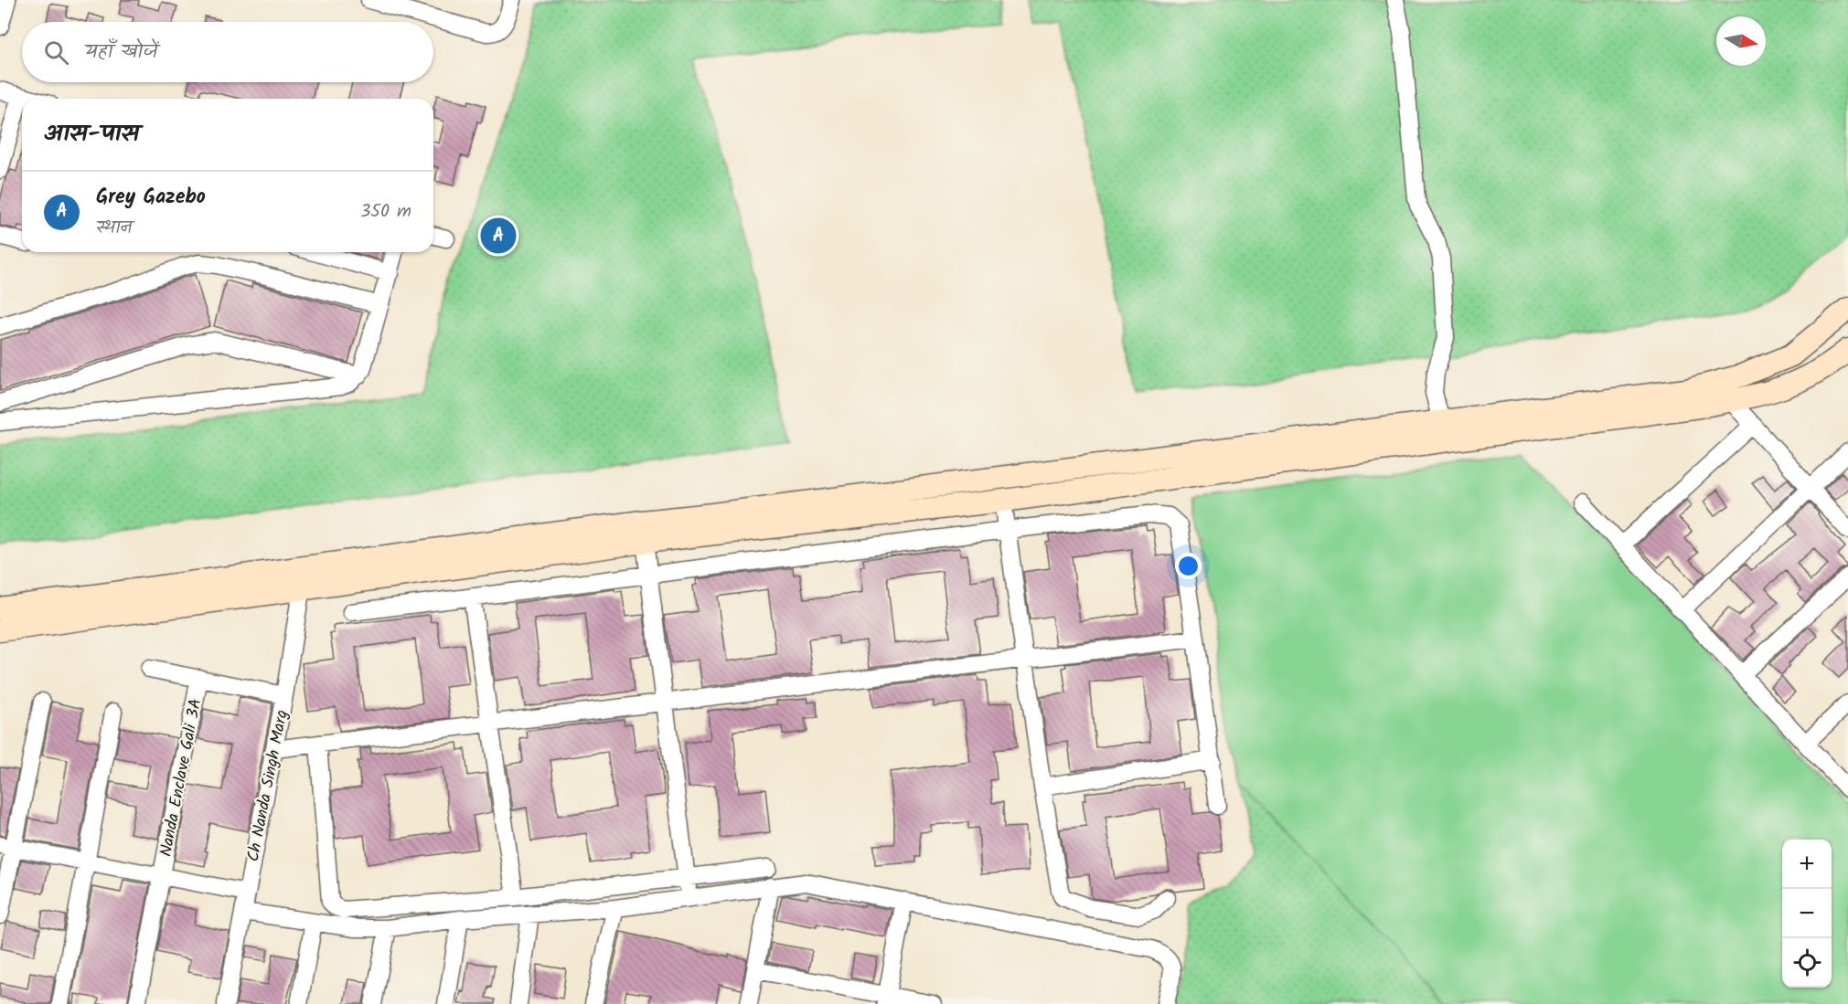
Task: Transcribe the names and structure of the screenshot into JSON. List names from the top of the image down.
{
  "streets": {
    "street": ["Nanda Enclave Gali 3A", "Ch Nanda Singh Marg"]
  },
  "north": "right",
  "page": {
    "search": "यहाँ खोजें",
    "heading": "आस-पास",
    "list": [
      {
        "mark": "A",
        "name": "Grey Gazebo",
        "note": "स्थान",
        "value": "350 m"
      }
    ],
    "pins": "A",
    "map_buttons": ["+", "−"]
  }
}
